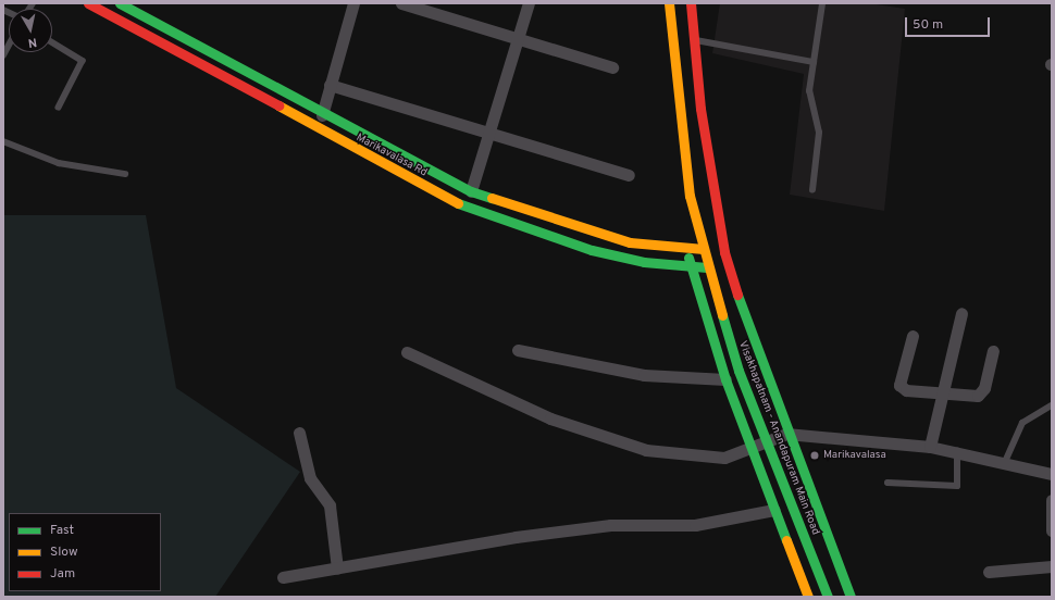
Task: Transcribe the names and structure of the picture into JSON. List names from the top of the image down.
{
  "streets": {
    "street": ["Marikavalasa Rd", "Visakhapatnam - Anandapuram Main Road"]
  },
  "crossings": [
    ["Marikavalasa Rd", "Visakhapatnam - Anandapuram Main Road"]
  ],
  "places": ["Marikavalasa"],
  "legend": ["Fast", "Slow", "Jam"],
  "scale_bar": "50 m",
  "north": "bottom"
}
